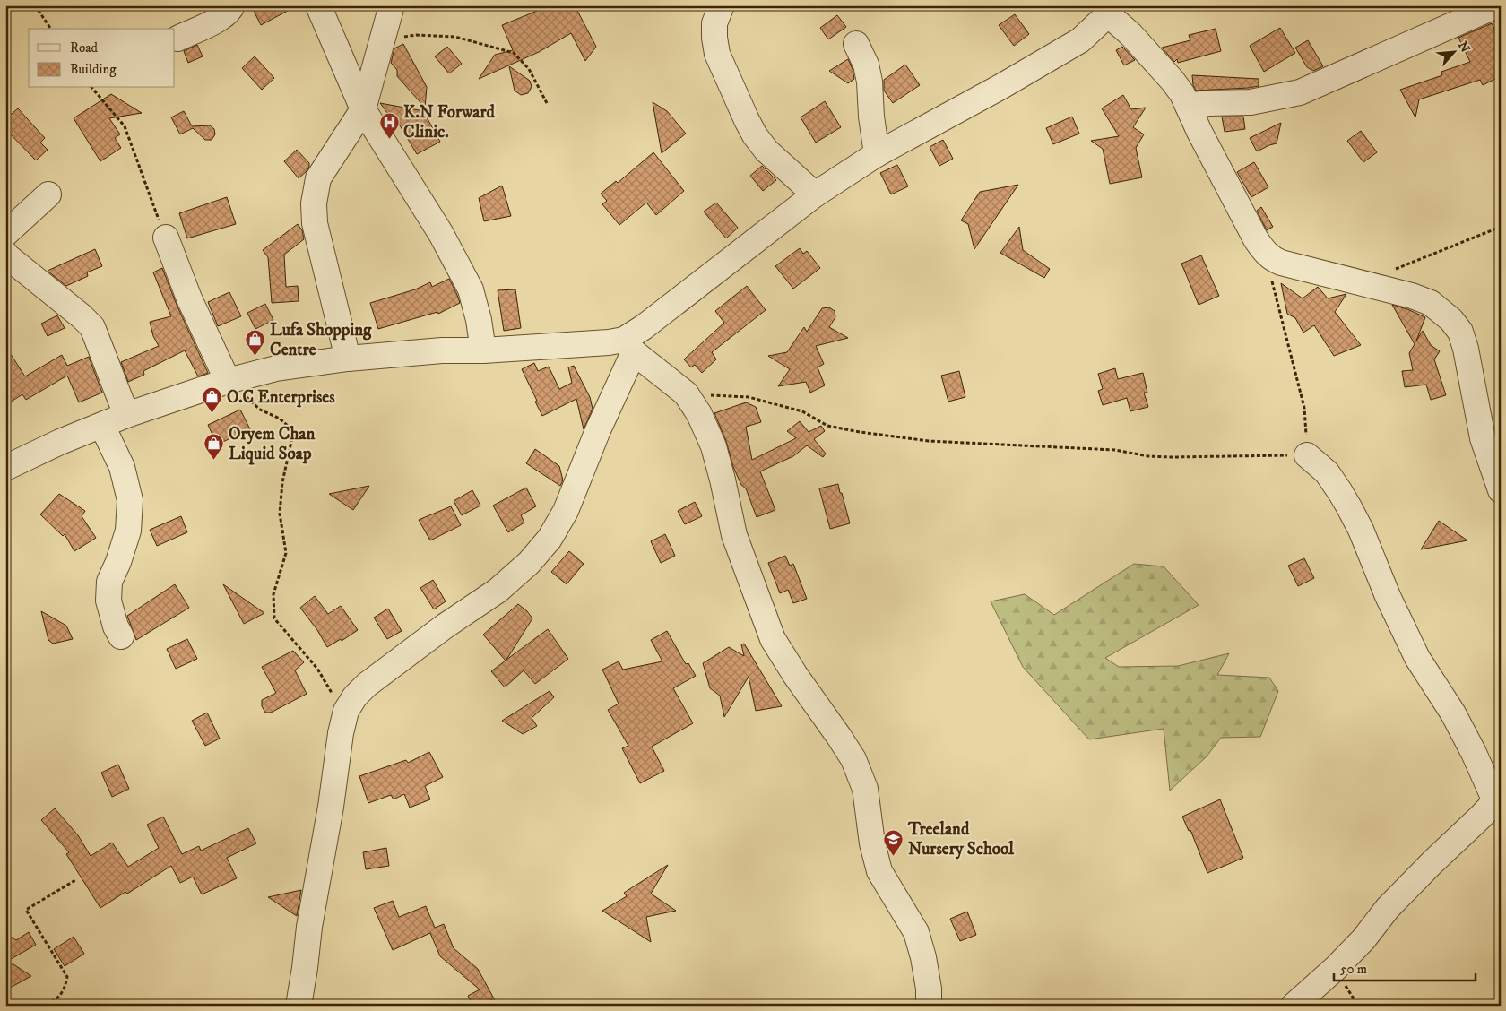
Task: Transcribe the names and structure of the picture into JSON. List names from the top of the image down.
{
  "places": {
    "hospital": ["K.N Forward Clinic."],
    "shop": ["Lufa Shopping Centre", "O.C Enterprises", "Oryem Chan Liquid Soap"],
    "school or university": ["Treeland Nursery School"]
  },
  "legend": ["Road", "Building"],
  "scale_bar": "50 m",
  "north": "top right"
}
